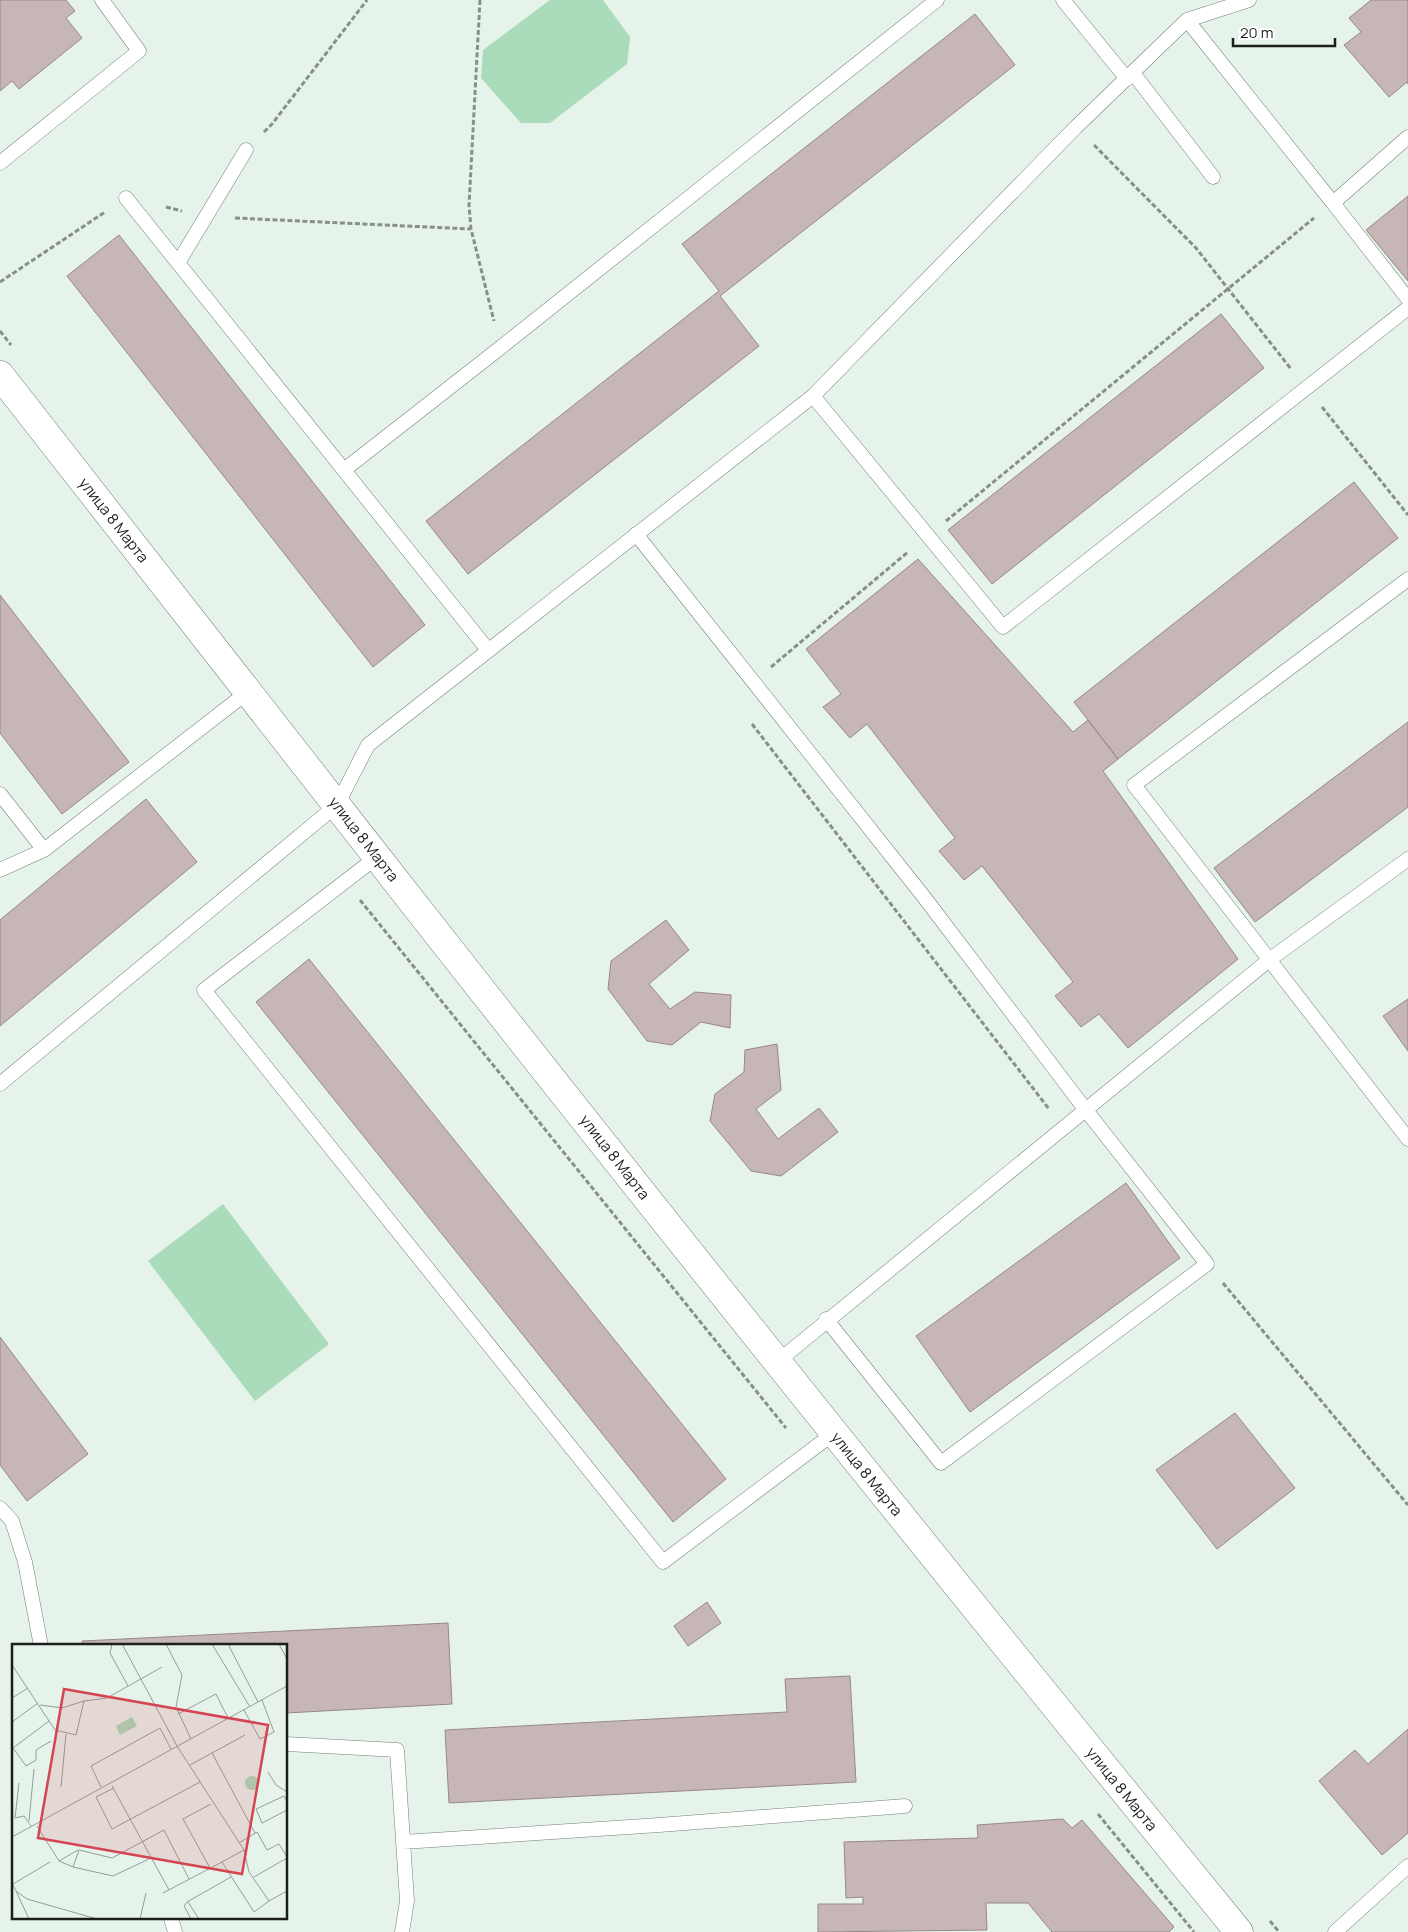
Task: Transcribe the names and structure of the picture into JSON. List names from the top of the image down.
{
  "streets": {
    "street": ["улица 8 Марта"]
  },
  "scale_bar": "20 m"
}
